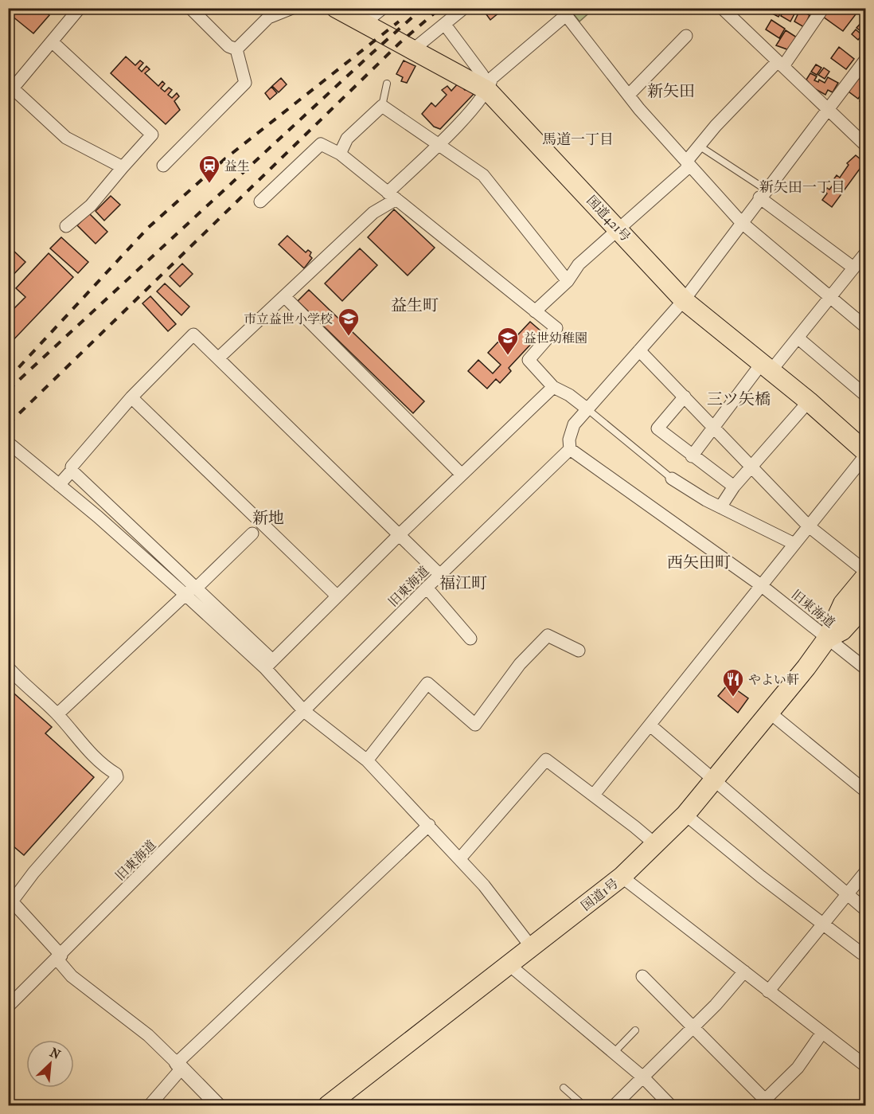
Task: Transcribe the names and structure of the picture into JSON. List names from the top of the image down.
{
  "streets": {
    "highway": ["国道421号", "国道1号"],
    "street": ["旧東海道"]
  },
  "crossings": [
    ["旧東海道", "国道1号"]
  ],
  "districts": [
    "新矢田",
    "馬道一丁目",
    "新矢田一丁目",
    "益生町",
    "三ツ矢橋",
    "新地",
    "西矢田町",
    "福江町"
  ],
  "places": {
    "station": ["益生"],
    "school or university": ["市立益世小学校", "益世幼稚園"],
    "restaurant": ["やよい軒"]
  },
  "north": "top right"
}
